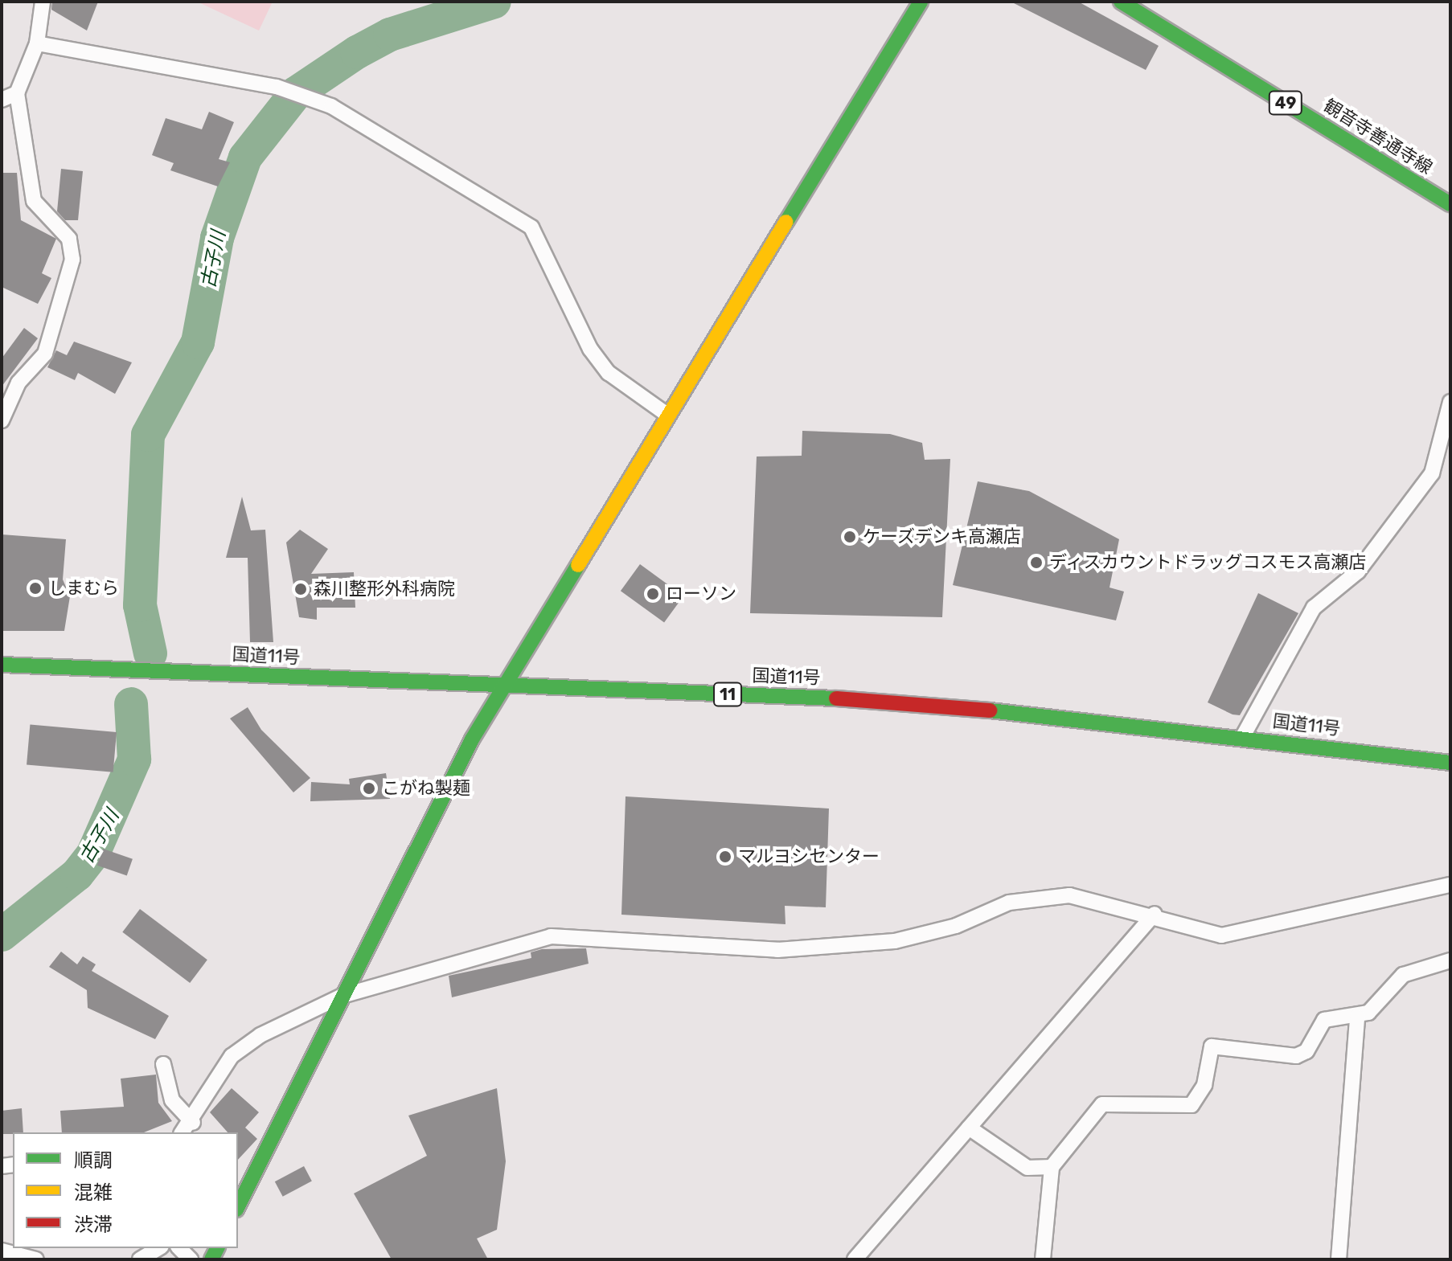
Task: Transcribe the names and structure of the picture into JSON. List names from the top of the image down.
{
  "streets": {
    "main road": [
      "49",
      "観音寺善通寺線",
      "国道11号",
      "11"
    ]
  },
  "water": ["古子川"],
  "places": [
    "ケーズデンキ高瀬店",
    "ディスカウントドラッグコスモス高瀬店",
    "しまむら",
    "森川整形外科病院",
    "ローソン",
    "こがね製麺",
    "マルヨシセンター"
  ],
  "legend": ["順調", "混雑", "渋滞"]
}
